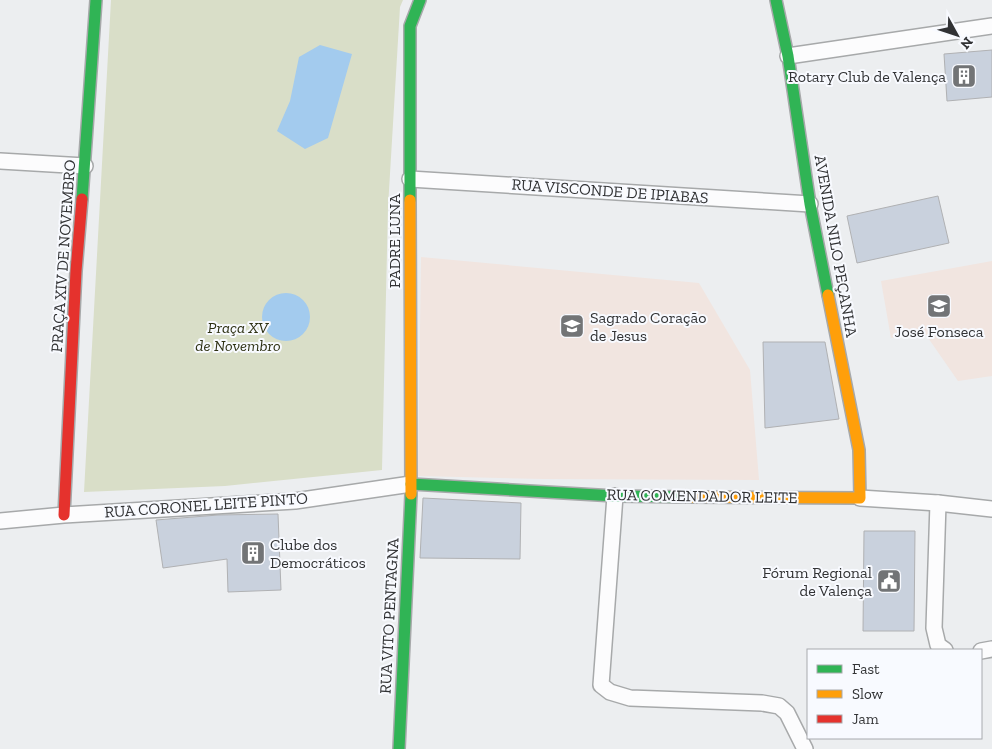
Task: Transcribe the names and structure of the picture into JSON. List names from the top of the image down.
{
  "streets": {
    "street": [
      "RUA VISCONDE DE IPIABAS",
      "PADRE LUNA",
      "AVENIDA NILO PEÇANHA",
      "PRAÇA XIV DE NOVEMBRO",
      "RUA COMENDADOR LEITE",
      "RUA CORONEL LEITE PINTO",
      "RUA VITO PENTAGNA"
    ]
  },
  "crossings": [
    ["RUA VISCONDE DE IPIABAS", "PADRE LUNA"],
    ["RUA VISCONDE DE IPIABAS", "AVENIDA NILO PEÇANHA"],
    ["PADRE LUNA", "RUA COMENDADOR LEITE"],
    ["PADRE LUNA", "RUA CORONEL LEITE PINTO"],
    ["PADRE LUNA", "RUA VITO PENTAGNA"],
    ["AVENIDA NILO PEÇANHA", "RUA COMENDADOR LEITE"],
    ["PRAÇA XIV DE NOVEMBRO", "RUA CORONEL LEITE PINTO"],
    ["RUA COMENDADOR LEITE", "RUA CORONEL LEITE PINTO"],
    ["RUA COMENDADOR LEITE", "RUA VITO PENTAGNA"],
    ["RUA CORONEL LEITE PINTO", "RUA VITO PENTAGNA"]
  ],
  "parks": ["Praça XV de Novembro"],
  "places": {
    "building": ["Rotary Club de Valença", "Clube dos Democráticos"],
    "school or university": ["José Fonseca", "Sagrado Coração de Jesus"],
    "public building": ["Fórum Regional de Valença"]
  },
  "legend": ["Fast", "Slow", "Jam"],
  "north": "bottom right"
}
